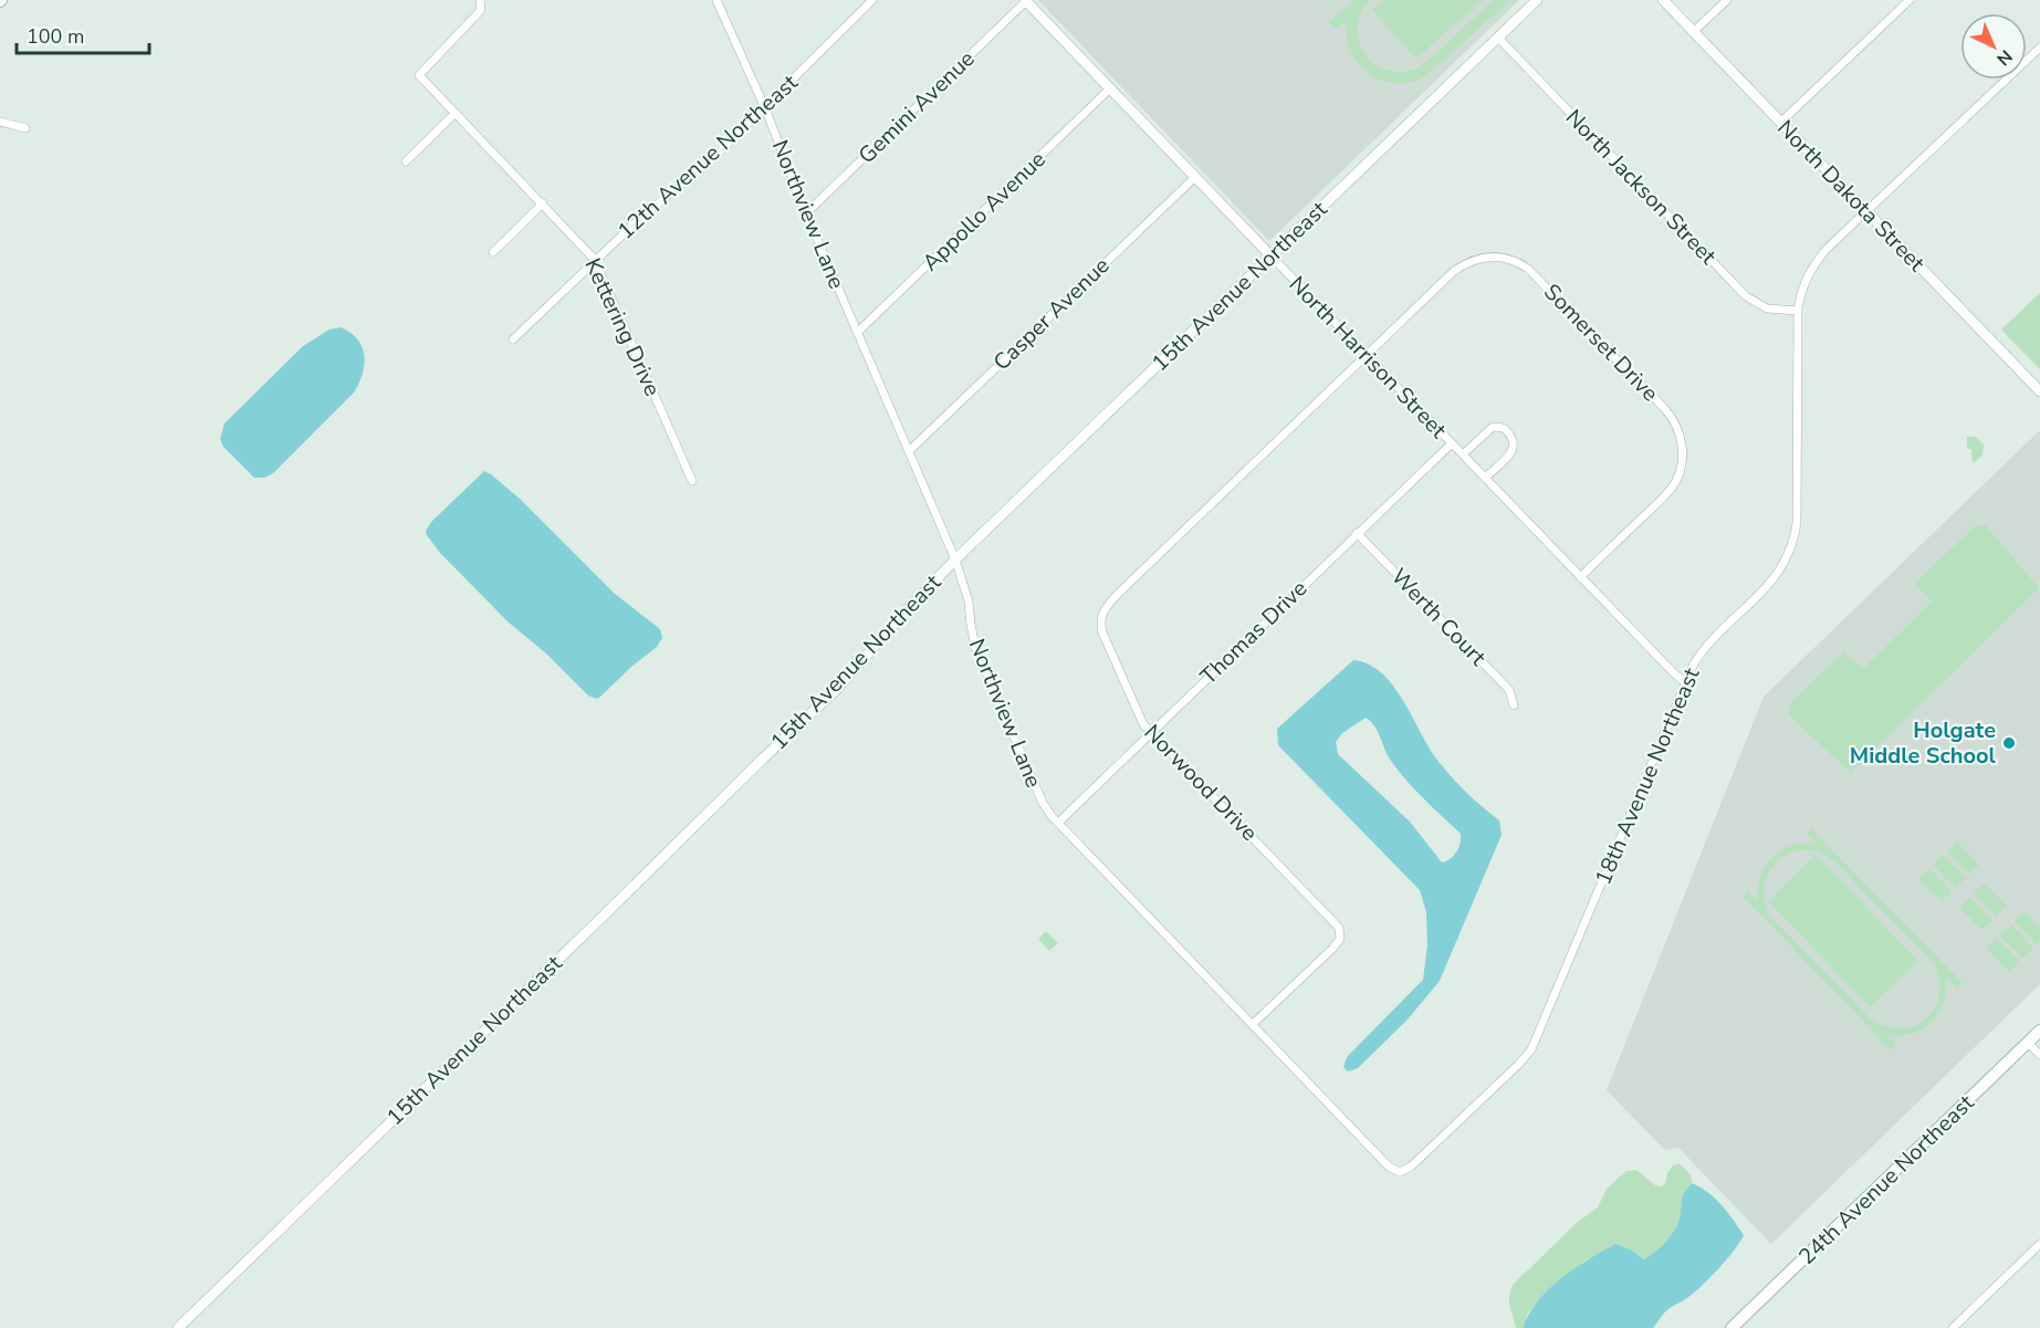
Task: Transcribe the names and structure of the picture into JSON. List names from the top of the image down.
{
  "streets": {
    "main road": ["24th Avenue Northeast"],
    "street": [
      "Gemini Avenue",
      "12th Avenue Northeast",
      "North Jackson Street",
      "North Dakota Street",
      "Appollo Avenue",
      "Northview Lane",
      "15th Avenue Northeast",
      "Casper Avenue",
      "Kettering Drive",
      "Somerset Drive",
      "North Harrison Street",
      "Werth Court",
      "Thomas Drive",
      "18th Avenue Northeast",
      "Norwood Drive"
    ]
  },
  "crossings": [
    ["Gemini Avenue", "Northview Lane"],
    ["Gemini Avenue", "North Harrison Street"],
    ["12th Avenue Northeast", "Northview Lane"],
    ["12th Avenue Northeast", "Kettering Drive"],
    ["North Jackson Street", "15th Avenue Northeast"],
    ["North Jackson Street", "18th Avenue Northeast"],
    ["North Dakota Street", "18th Avenue Northeast"],
    ["Appollo Avenue", "Northview Lane"],
    ["Appollo Avenue", "North Harrison Street"],
    ["Northview Lane", "15th Avenue Northeast"],
    ["Northview Lane", "Casper Avenue"],
    ["Northview Lane", "Thomas Drive"],
    ["Northview Lane", "18th Avenue Northeast"],
    ["Northview Lane", "Norwood Drive"],
    ["15th Avenue Northeast", "North Harrison Street"],
    ["Casper Avenue", "North Harrison Street"],
    ["Somerset Drive", "North Harrison Street"],
    ["Somerset Drive", "Norwood Drive"],
    ["North Harrison Street", "Thomas Drive"],
    ["North Harrison Street", "18th Avenue Northeast"],
    ["North Harrison Street", "Norwood Drive"],
    ["Werth Court", "Thomas Drive"],
    ["Thomas Drive", "Norwood Drive"]
  ],
  "places": ["Holgate Middle School"],
  "scale_bar": "100 m",
  "north": "bottom right"
}
